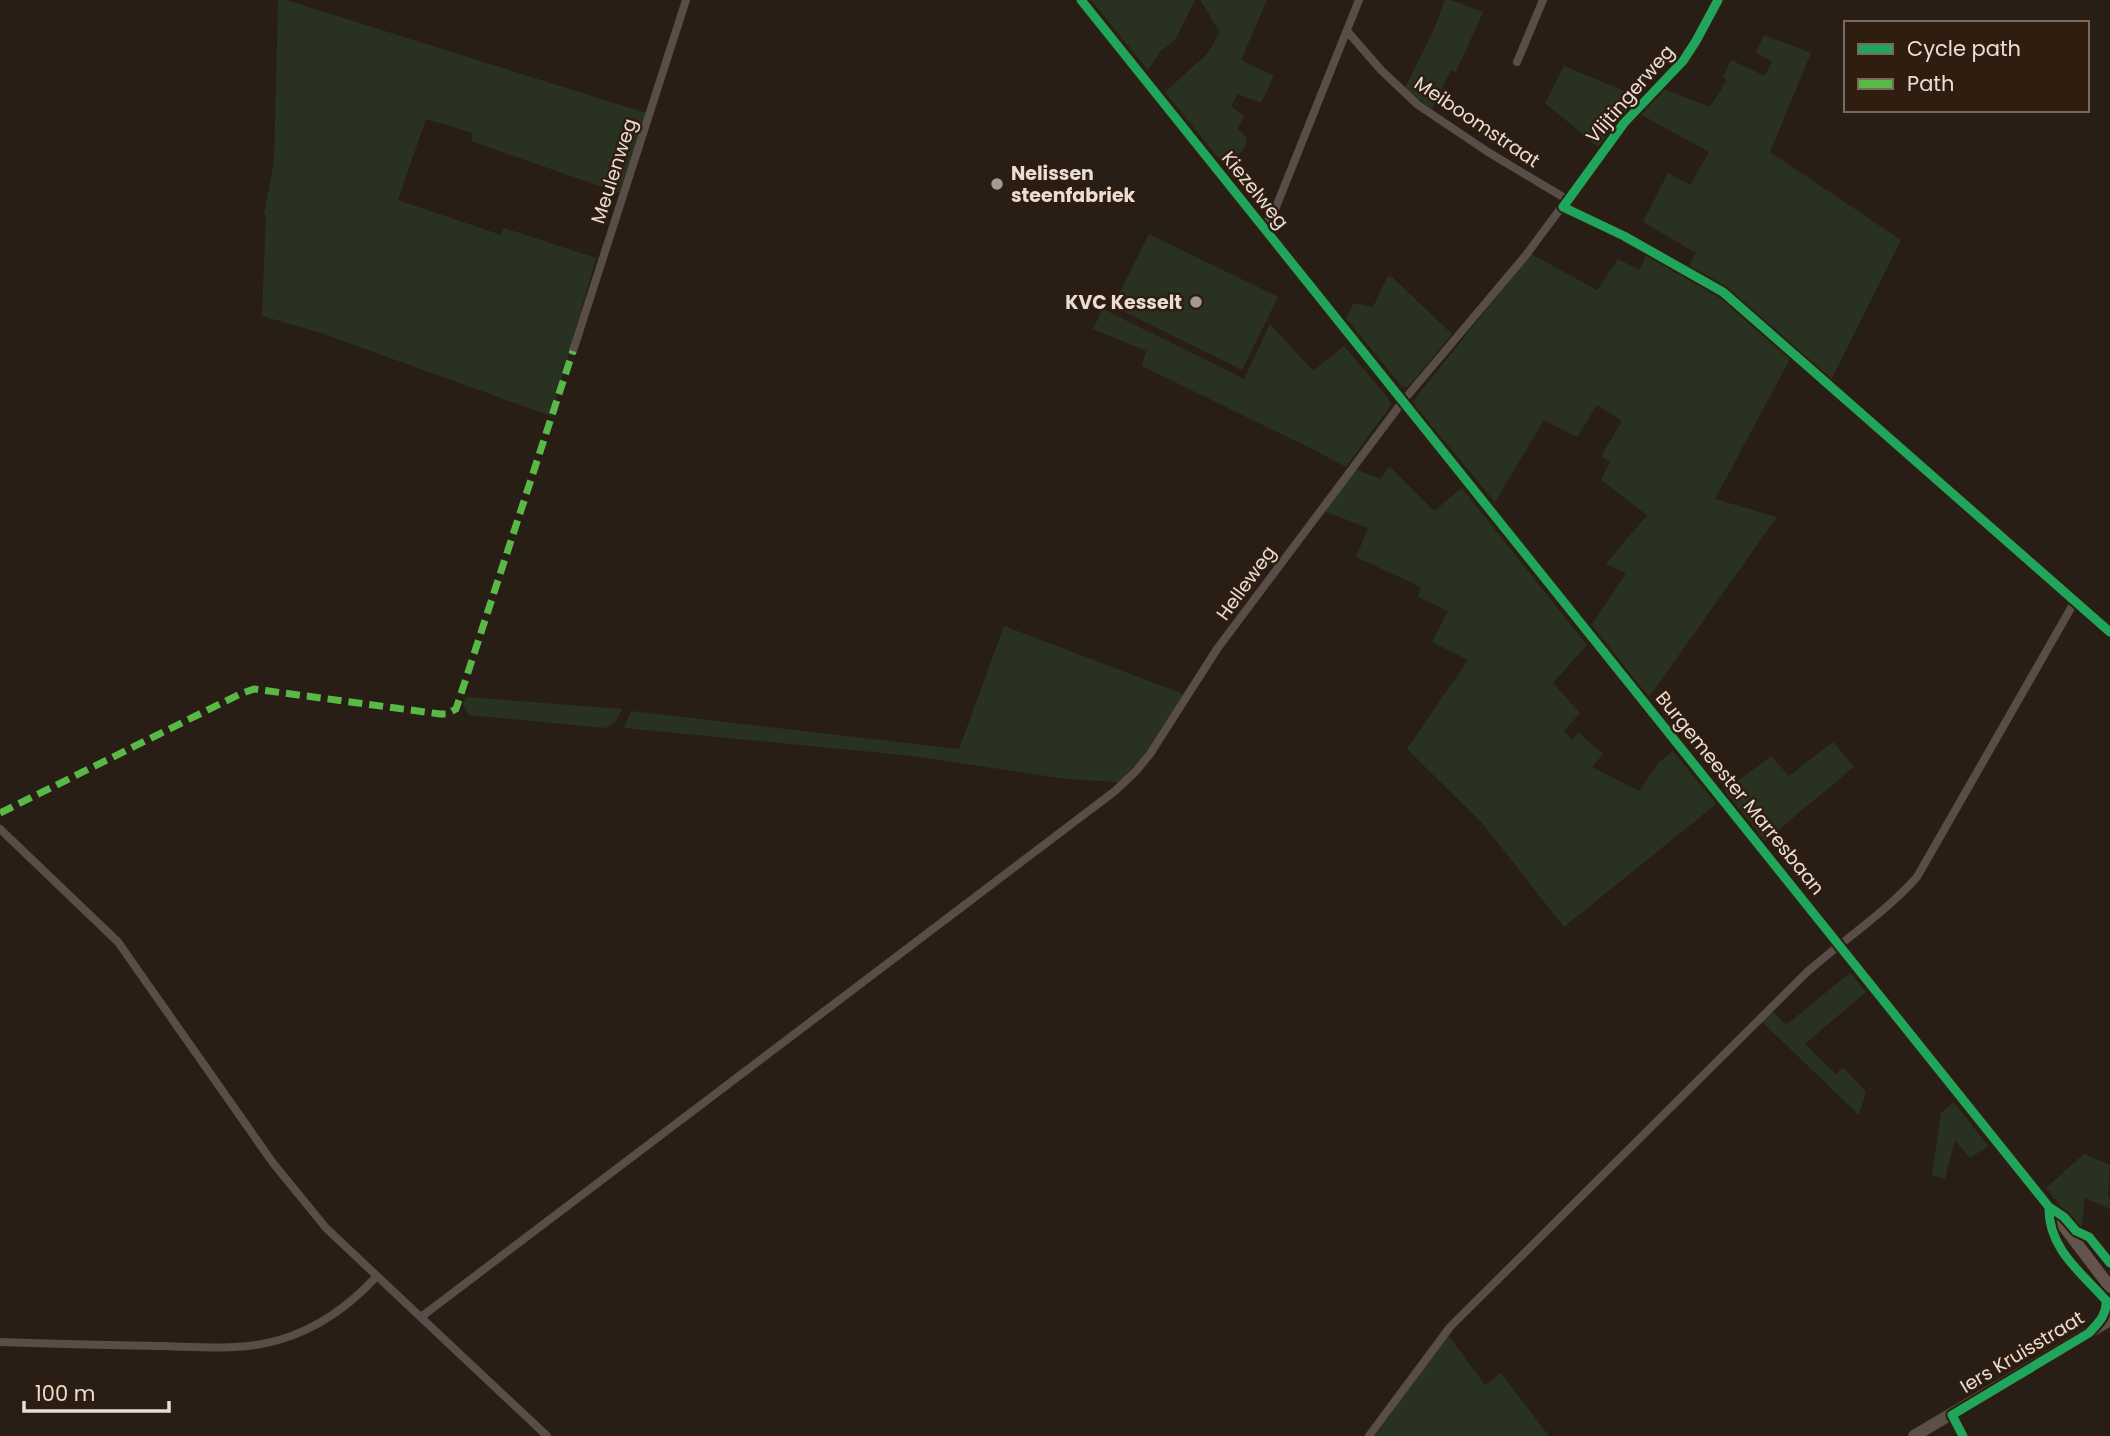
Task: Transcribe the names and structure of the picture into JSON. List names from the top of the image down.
{
  "streets": {
    "main road": ["Kiezelweg", "Burgemeester Marresbaan"],
    "street": [
      "Vlijtingerweg",
      "Meiboomstraat",
      "Meulenweg",
      "Helleweg",
      "Iers Kruisstraat"
    ]
  },
  "crossings": [
    ["Vlijtingerweg", "Meiboomstraat"],
    ["Vlijtingerweg", "Kiezelweg"],
    ["Vlijtingerweg", "Helleweg"],
    ["Vlijtingerweg", "Burgemeester Marresbaan"],
    ["Kiezelweg", "Helleweg"],
    ["Kiezelweg", "Burgemeester Marresbaan"],
    ["Helleweg", "Burgemeester Marresbaan"]
  ],
  "places": ["Nelissen steenfabriek", "KVC Kesselt"],
  "legend": ["Cycle path", "Path"],
  "scale_bar": "100 m"
}
